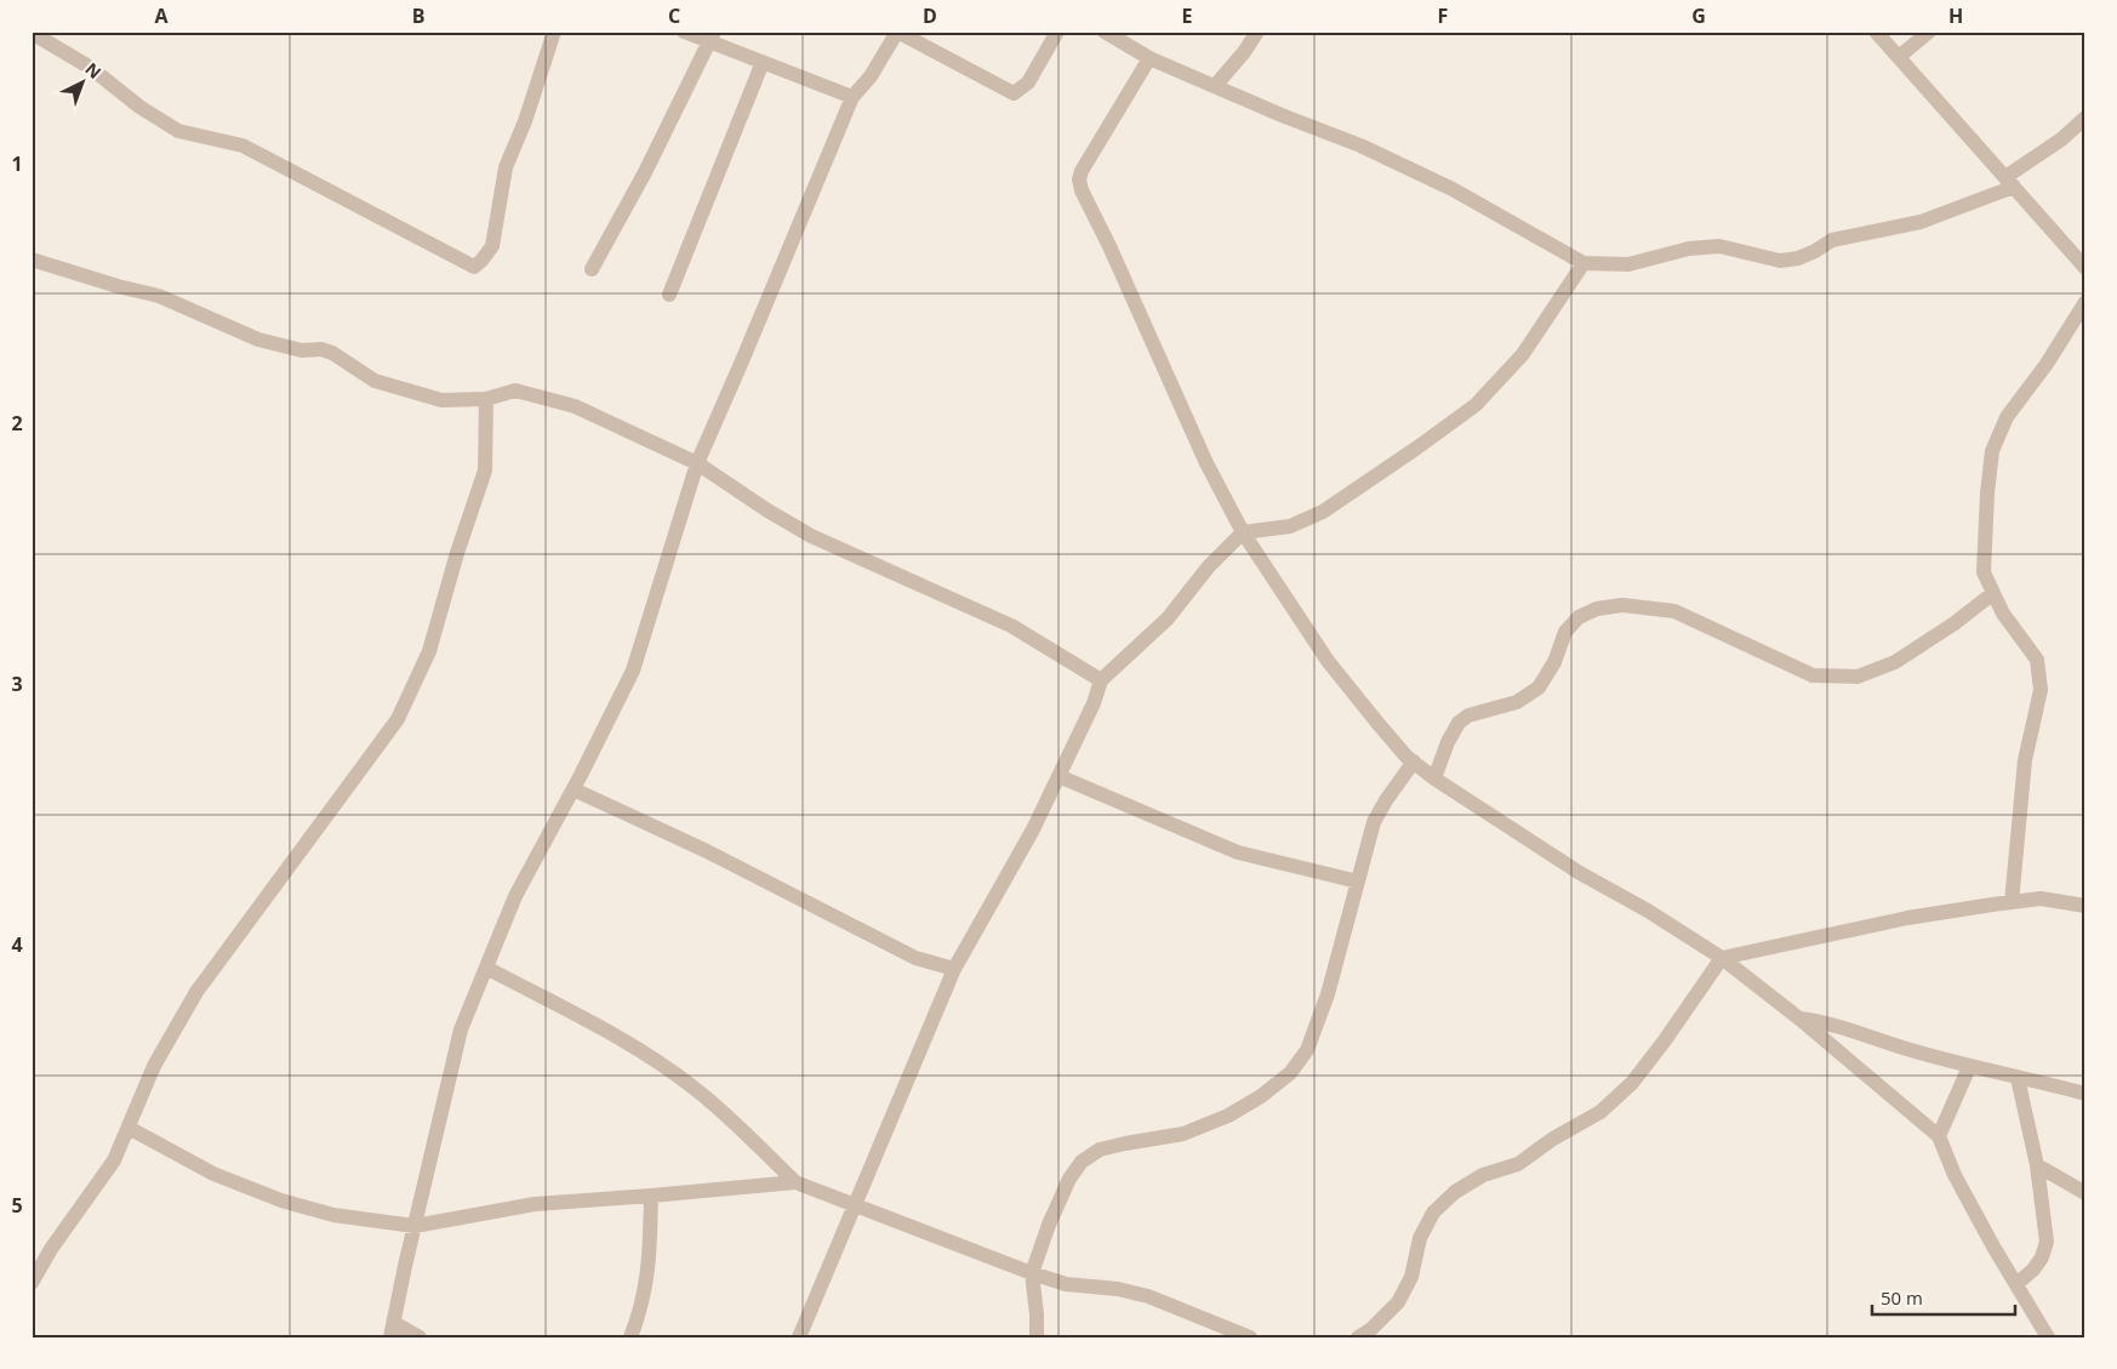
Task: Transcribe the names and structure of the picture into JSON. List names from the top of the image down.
{
  "scale_bar": "50 m",
  "north": "top right",
  "grid": {
    "columns": [
      "A",
      "B",
      "C",
      "D",
      "E",
      "F",
      "G",
      "H"
    ],
    "rows": [
      "1",
      "2",
      "3",
      "4",
      "5"
    ]
  }
}
